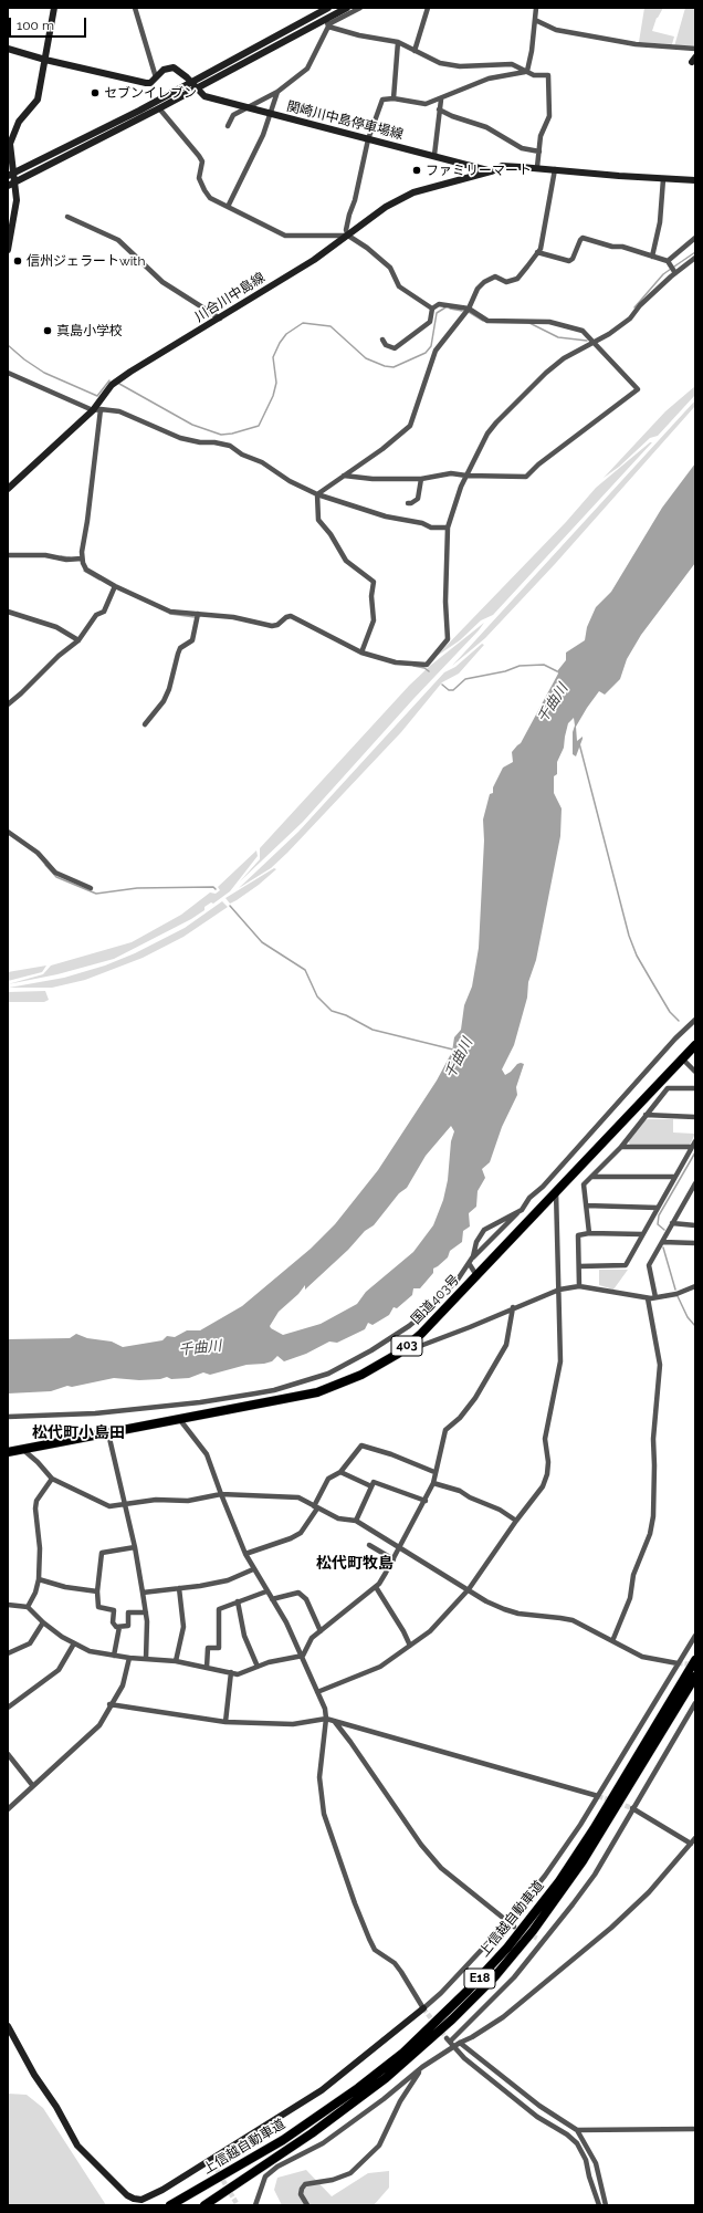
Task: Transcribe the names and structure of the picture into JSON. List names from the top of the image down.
{
  "streets": {
    "highway": [
      "国道403号",
      "403",
      "上信越自動車道",
      "E18"
    ],
    "main road": ["関崎川中島停車場線", "川合川中島線"]
  },
  "crossings": [
    ["関崎川中島停車場線", "川合川中島線"]
  ],
  "districts": ["松代町小島田", "松代町牧島"],
  "water": ["千曲川"],
  "places": [
    "セブンイレブン",
    "ファミリーマート",
    "信州ジェラートwith",
    "真島小学校"
  ],
  "scale_bar": "100 m"
}
